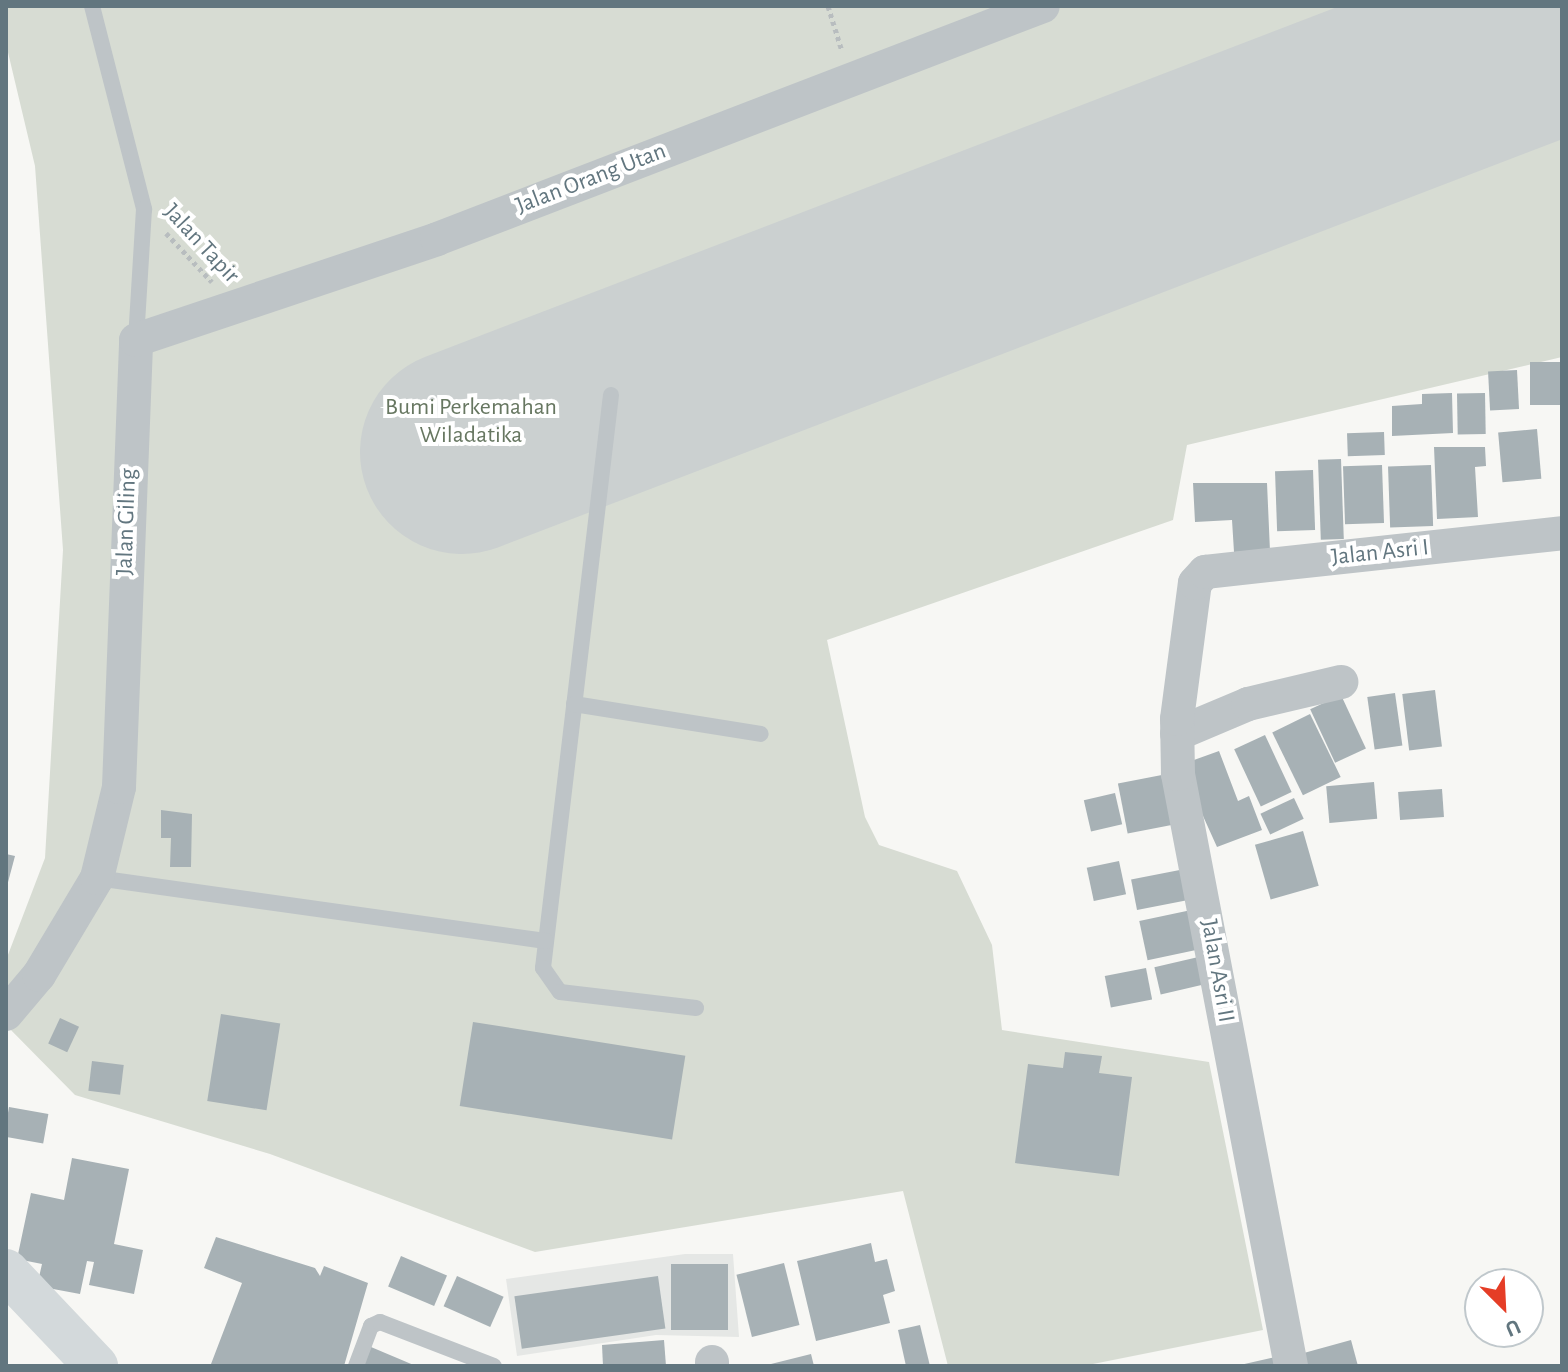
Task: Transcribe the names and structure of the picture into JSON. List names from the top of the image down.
{
  "streets": {
    "street": [
      "Jalan Orang Utan",
      "Jalan Giling",
      "Jalan Asri I",
      "Jalan Asri II"
    ],
    "path": ["Jalan Tapir"]
  },
  "crossings": [
    ["Jalan Orang Utan", "Jalan Tapir"],
    ["Jalan Orang Utan", "Jalan Giling"],
    ["Jalan Tapir", "Jalan Giling"],
    ["Jalan Asri I", "Jalan Asri II"]
  ],
  "parks": ["Bumi Perkemahan Wiladatika"],
  "north": "bottom right"
}
